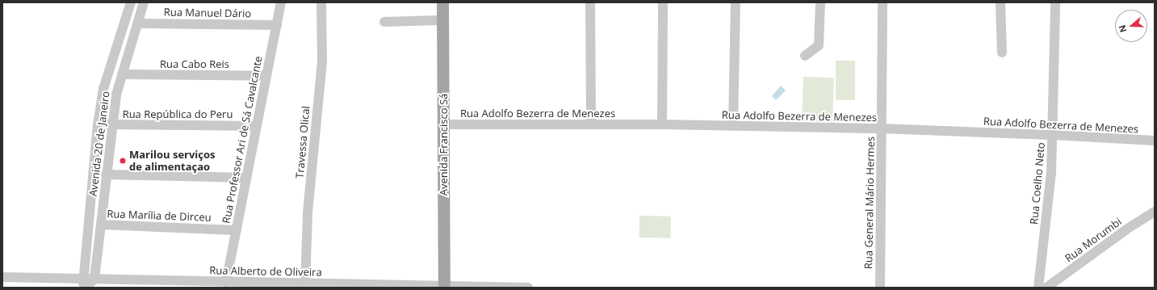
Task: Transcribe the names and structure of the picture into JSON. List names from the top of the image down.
{
  "streets": {
    "main road": ["Avenida Francisco Sá"],
    "street": [
      "Rua Manuel Dário",
      "Rua Cabo Reis",
      "Rua Adolfo Bezerra de Menezes",
      "Rua República do Peru",
      "Rua Professor Ari de Sá Cavalcante",
      "Travessa Olical",
      "Avenida 20 de Janeiro",
      "Rua Coelho Neto",
      "Rua General Mário Hermes",
      "Rua Marília de Dirceu",
      "Rua Morumbi",
      "Rua Alberto de Oliveira"
    ]
  },
  "crossings": [
    ["Rua Manuel Dário", "Rua Professor Ari de Sá Cavalcante"],
    ["Rua Manuel Dário", "Avenida 20 de Janeiro"],
    ["Rua Cabo Reis", "Rua Professor Ari de Sá Cavalcante"],
    ["Rua Cabo Reis", "Avenida 20 de Janeiro"],
    ["Rua Adolfo Bezerra de Menezes", "Avenida Francisco Sá"],
    ["Rua Adolfo Bezerra de Menezes", "Rua Coelho Neto"],
    ["Rua Adolfo Bezerra de Menezes", "Rua General Mário Hermes"],
    ["Rua República do Peru", "Rua Professor Ari de Sá Cavalcante"],
    ["Rua República do Peru", "Avenida 20 de Janeiro"],
    ["Rua Professor Ari de Sá Cavalcante", "Rua Marília de Dirceu"],
    ["Rua Professor Ari de Sá Cavalcante", "Rua Alberto de Oliveira"],
    ["Travessa Olical", "Rua Alberto de Oliveira"],
    ["Avenida 20 de Janeiro", "Rua Marília de Dirceu"],
    ["Avenida 20 de Janeiro", "Rua Alberto de Oliveira"],
    ["Avenida Francisco Sá", "Rua Alberto de Oliveira"]
  ],
  "places": ["Marilou serviços de alimentaçao"],
  "north": "left"
}
